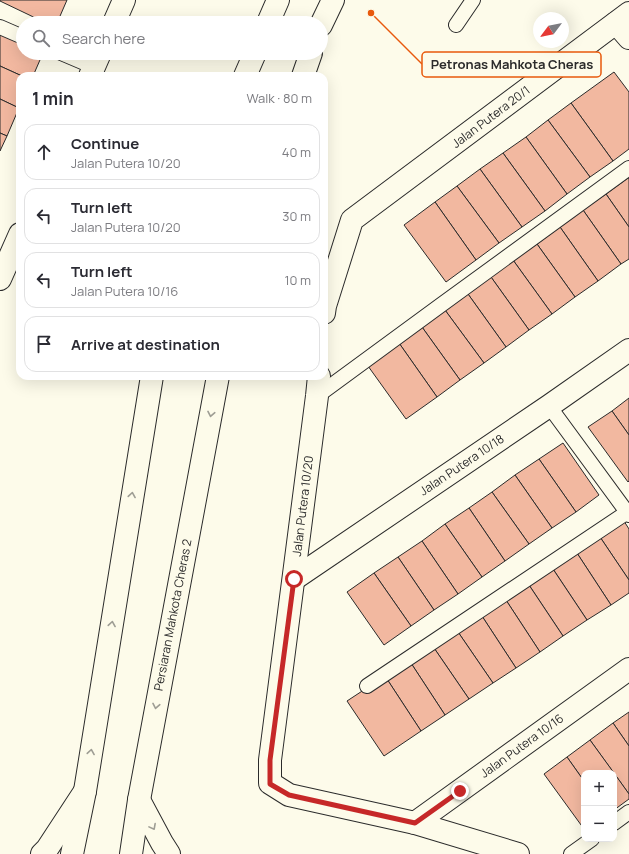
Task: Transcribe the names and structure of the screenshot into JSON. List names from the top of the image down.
{
  "streets": {
    "street": [
      "Jalan Putera 20/1",
      "Jalan Putera 10/18",
      "Jalan Putera 10/20",
      "Persiaran Mahkota Cheras 2",
      "Jalan Putera 10/16"
    ]
  },
  "crossings": [
    ["Jalan Putera 10/18", "Jalan Putera 10/20"],
    ["Jalan Putera 10/20", "Jalan Putera 10/16"]
  ],
  "places": ["Petronas Mahkota Cheras"],
  "north": "bottom left",
  "page": {
    "search": "Search here",
    "heading": ["1 min", "Walk · 80 m"],
    "list": [
      ["Continue", "Jalan Putera 10/20", "40 m"],
      ["Turn left", "Jalan Putera 10/20", "30 m"],
      ["Turn left", "Jalan Putera 10/16", "10 m"],
      "Arrive at destination"
    ],
    "map_buttons": ["+", "−"]
  }
}
